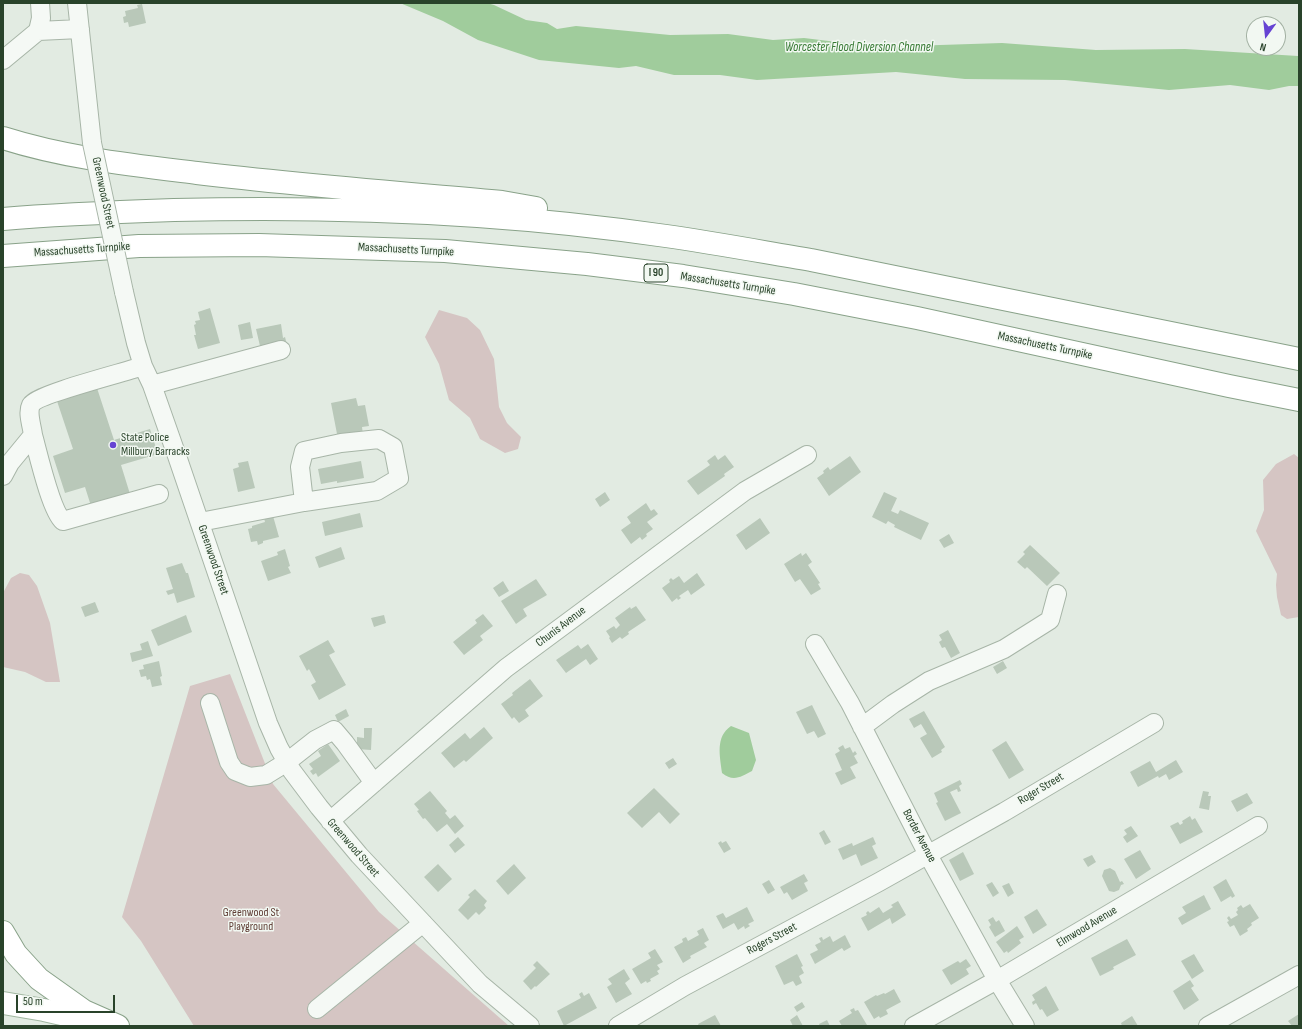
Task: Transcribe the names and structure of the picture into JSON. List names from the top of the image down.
{
  "streets": {
    "main road": ["Massachusetts Turnpike", "I 90"],
    "street": [
      "Greenwood Street",
      "Chunis Avenue",
      "Roger Street",
      "Border Avenue",
      "Elmwood Avenue",
      "Rogers Street"
    ]
  },
  "crossings": [
    ["Greenwood Street", "Chunis Avenue"],
    ["Roger Street", "Border Avenue"],
    ["Roger Street", "Rogers Street"],
    ["Border Avenue", "Elmwood Avenue"],
    ["Border Avenue", "Rogers Street"]
  ],
  "water": ["Worcester Flood Diversion Channel"],
  "parks": ["Greenwood St Playground"],
  "places": ["State Police Millbury Barracks"],
  "scale_bar": "50 m",
  "north": "bottom"
}
